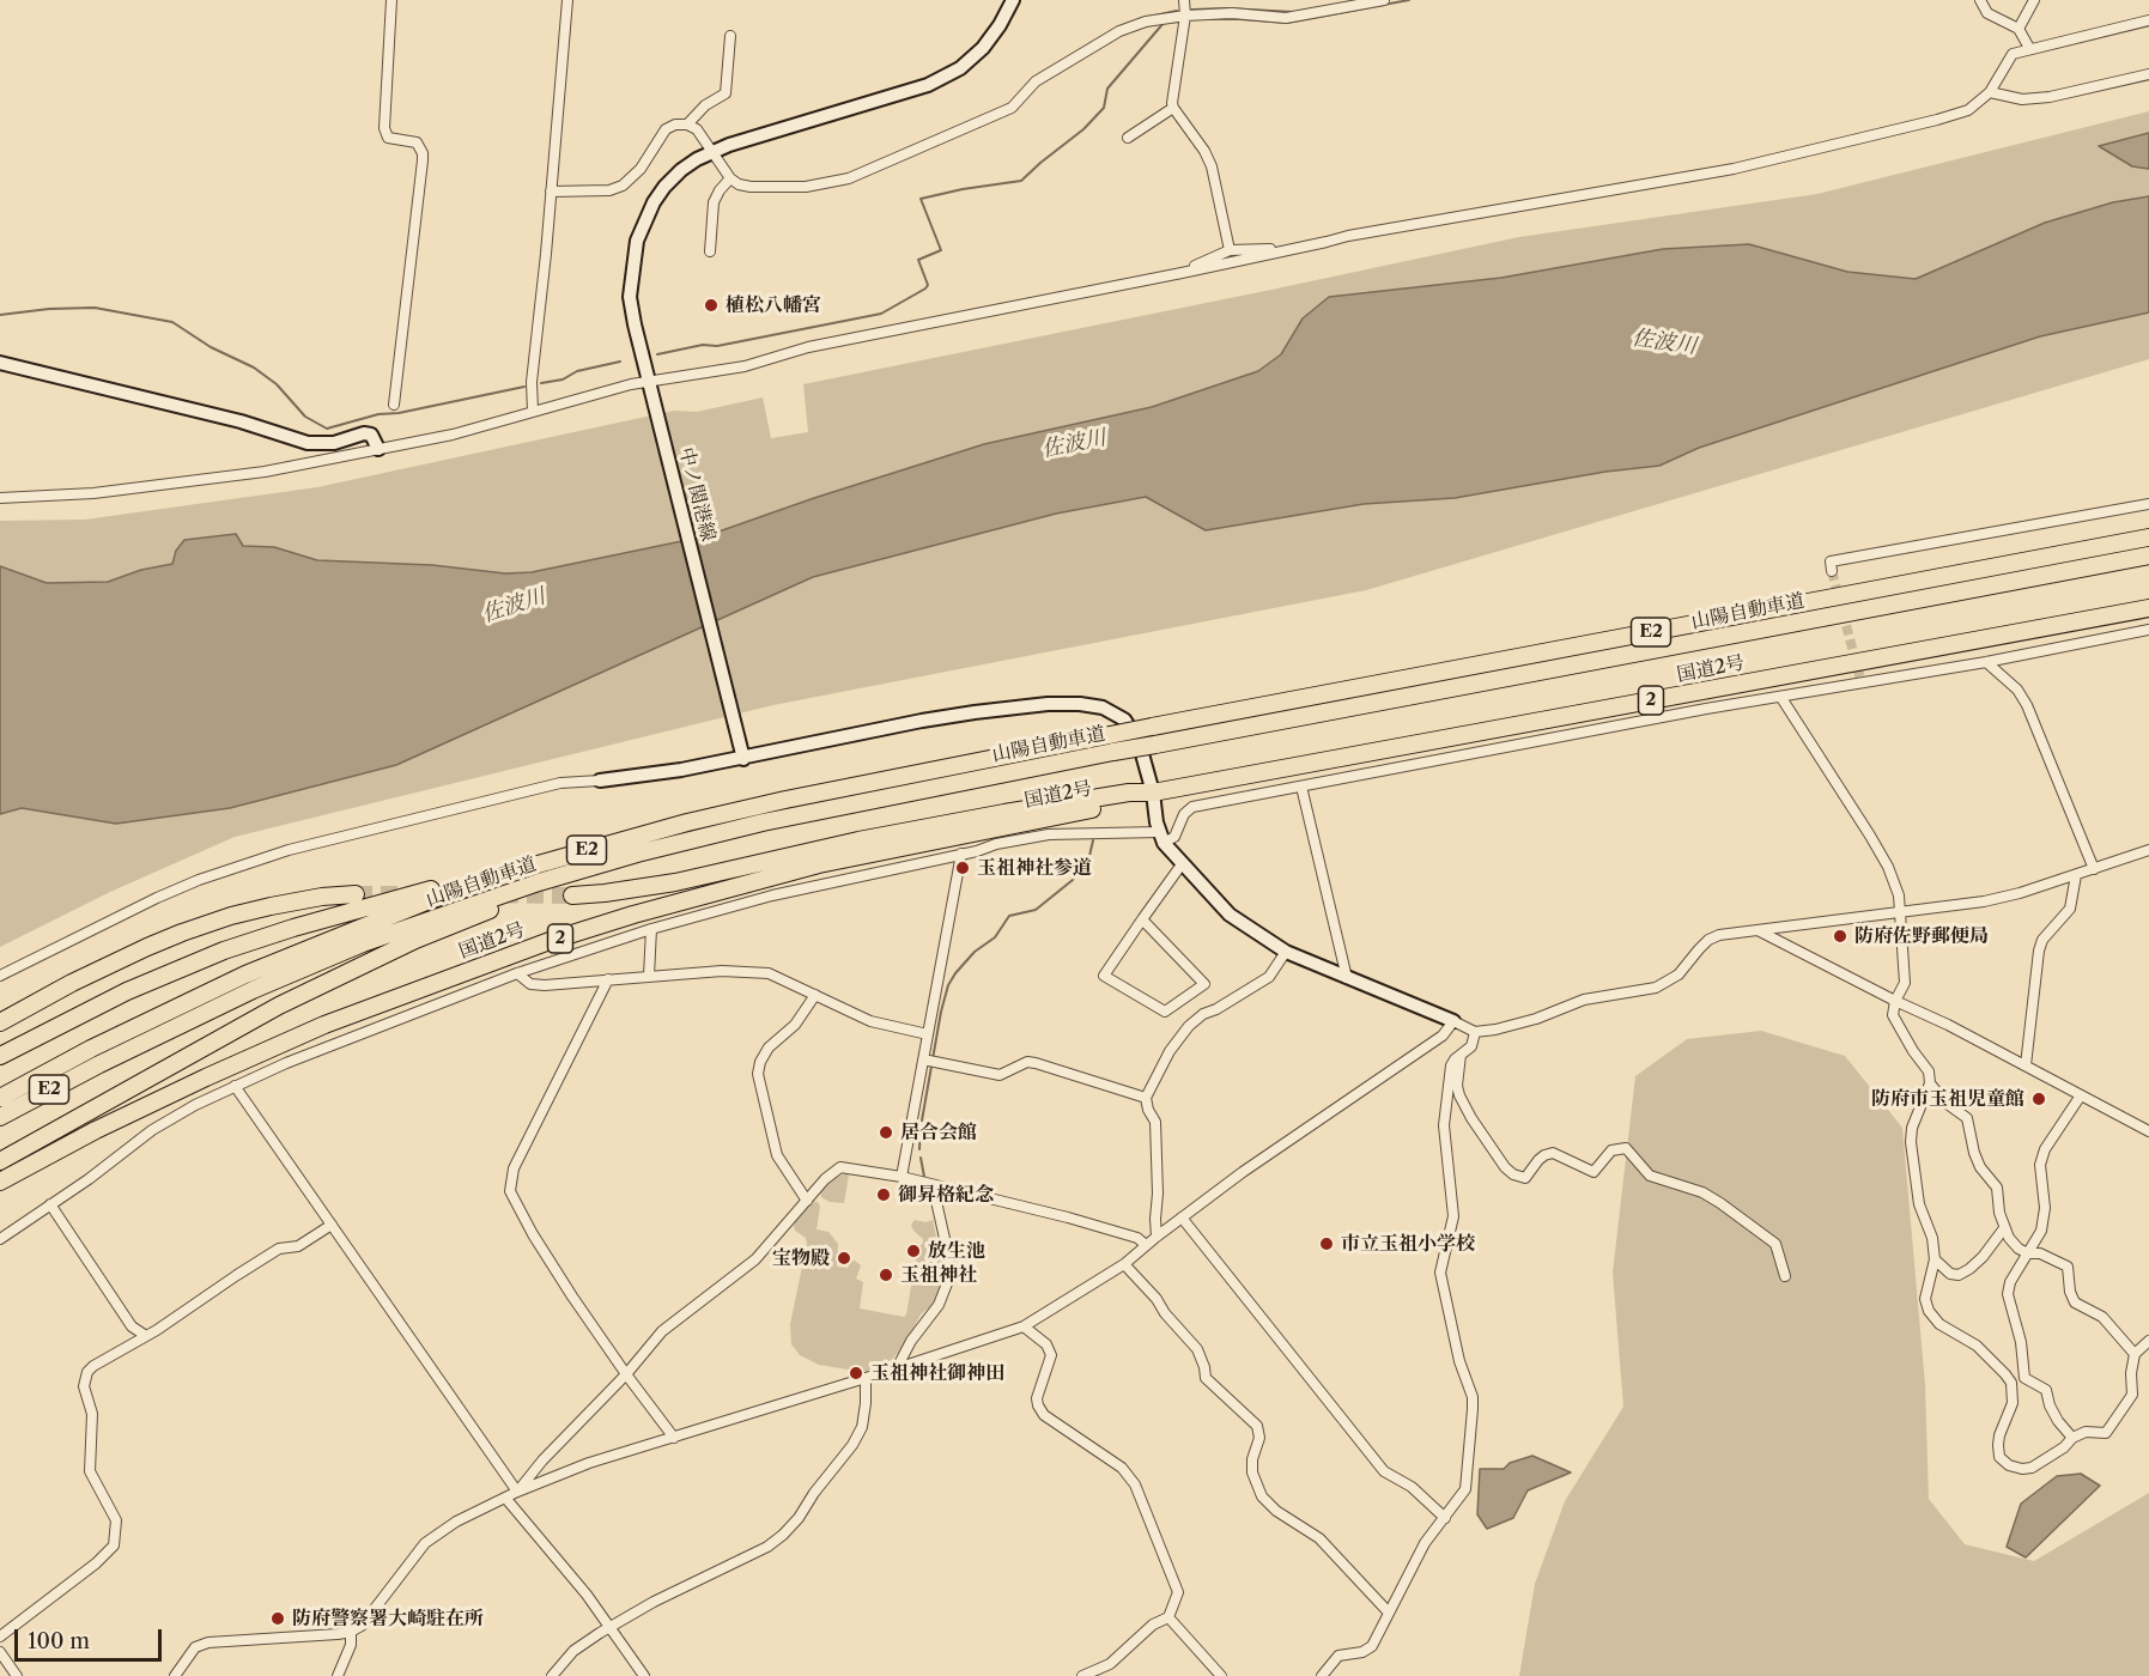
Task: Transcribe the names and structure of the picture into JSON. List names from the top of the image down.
{
  "streets": {
    "highway": [
      "山陽自動車道",
      "E2",
      "国道2号",
      "2"
    ],
    "main road": ["中ノ関港線"]
  },
  "water": ["佐波川"],
  "places": [
    "植松八幡宮",
    "玉祖神社参道",
    "防府佐野郵便局",
    "防府市玉祖児童館",
    "居合会館",
    "御昇格紀念",
    "市立玉祖小学校",
    "放生池",
    "宝物殿",
    "玉祖神社",
    "玉祖神社御神田",
    "防府警察署大崎駐在所"
  ],
  "scale_bar": "100 m"
}
